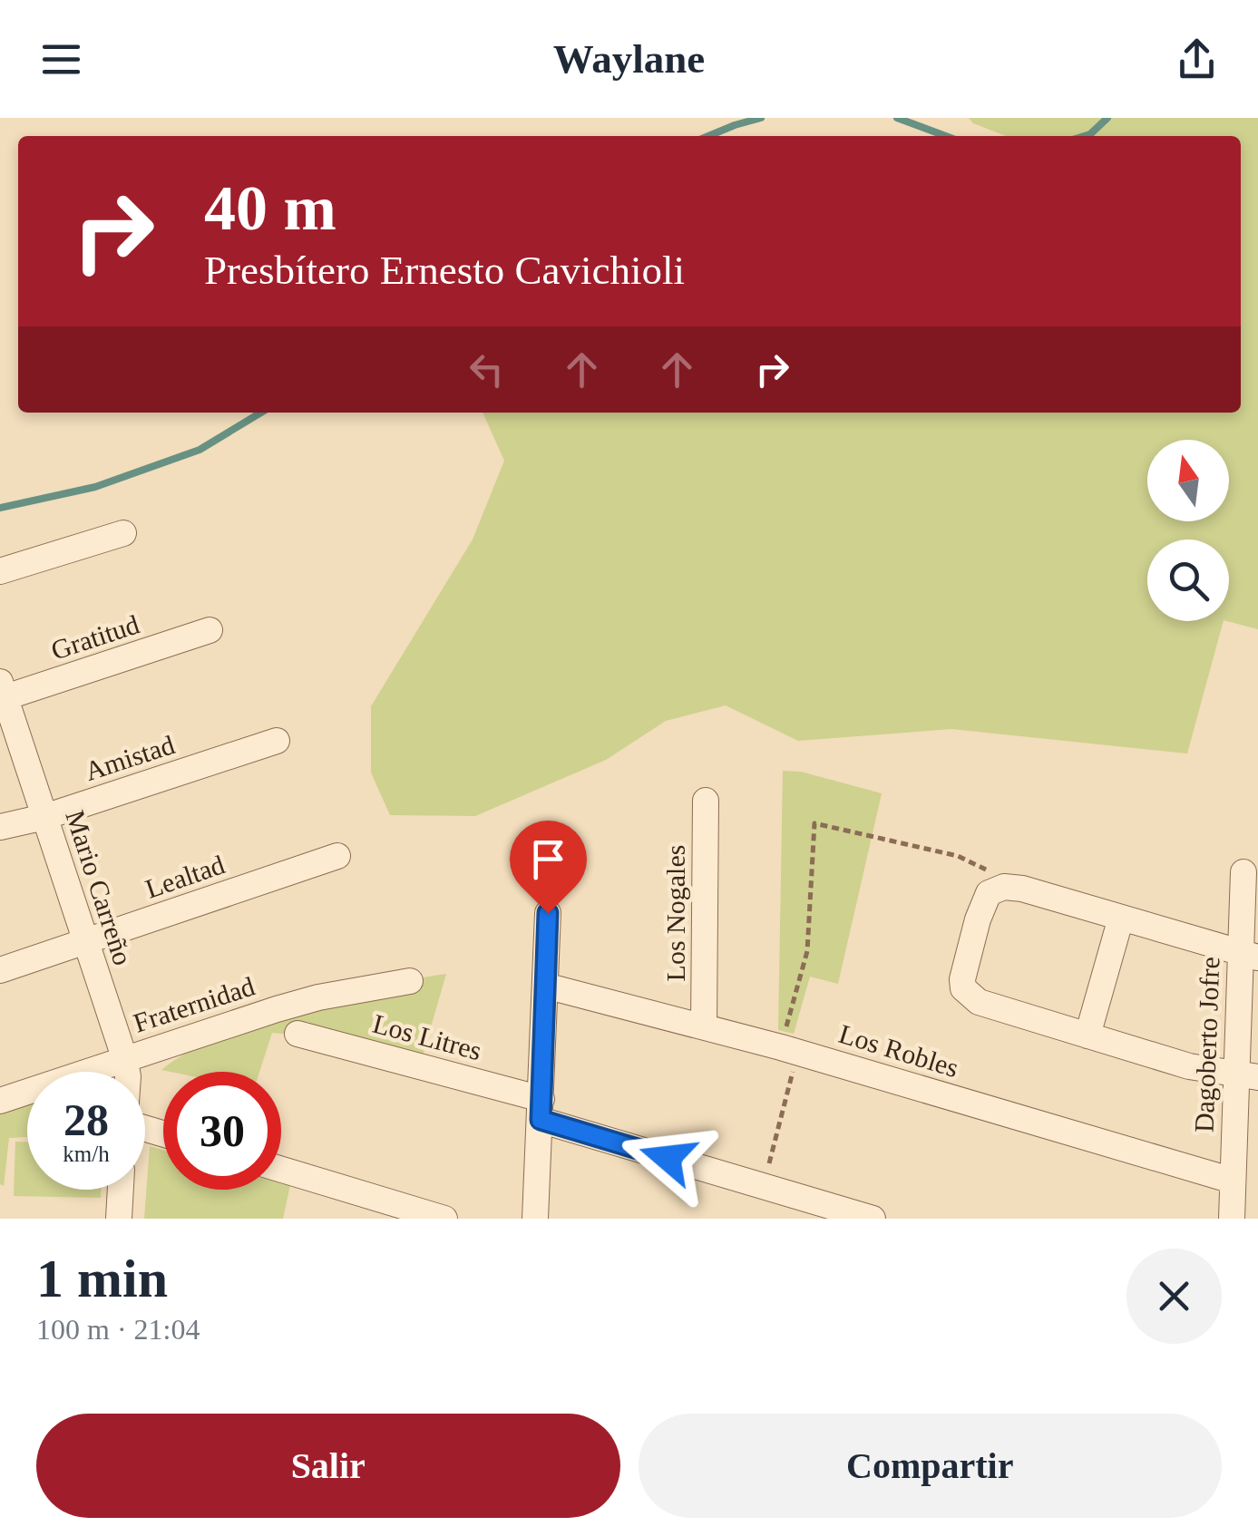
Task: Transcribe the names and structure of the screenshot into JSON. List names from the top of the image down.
{
  "streets": {
    "street": [
      "Gratitud",
      "Amistad",
      "Lealtad",
      "Mario Carreño",
      "Los Nogales",
      "Fraternidad",
      "Los Litres",
      "Dagoberto Jofre",
      "Los Robles"
    ]
  },
  "crossings": [
    ["Gratitud", "Mario Carreño"],
    ["Amistad", "Mario Carreño"],
    ["Lealtad", "Mario Carreño"],
    ["Mario Carreño", "Fraternidad"],
    ["Los Nogales", "Los Robles"],
    ["Dagoberto Jofre", "Los Robles"]
  ],
  "north": "top",
  "page": {
    "header": "Waylane",
    "turn": ["40 m", "Presbítero Ernesto Cavichioli"],
    "speed": "28 km/h",
    "limit": "30",
    "heading": ["1 min", "100 m · 21:04"],
    "buttons": ["Salir", "Compartir"]
  }
}
